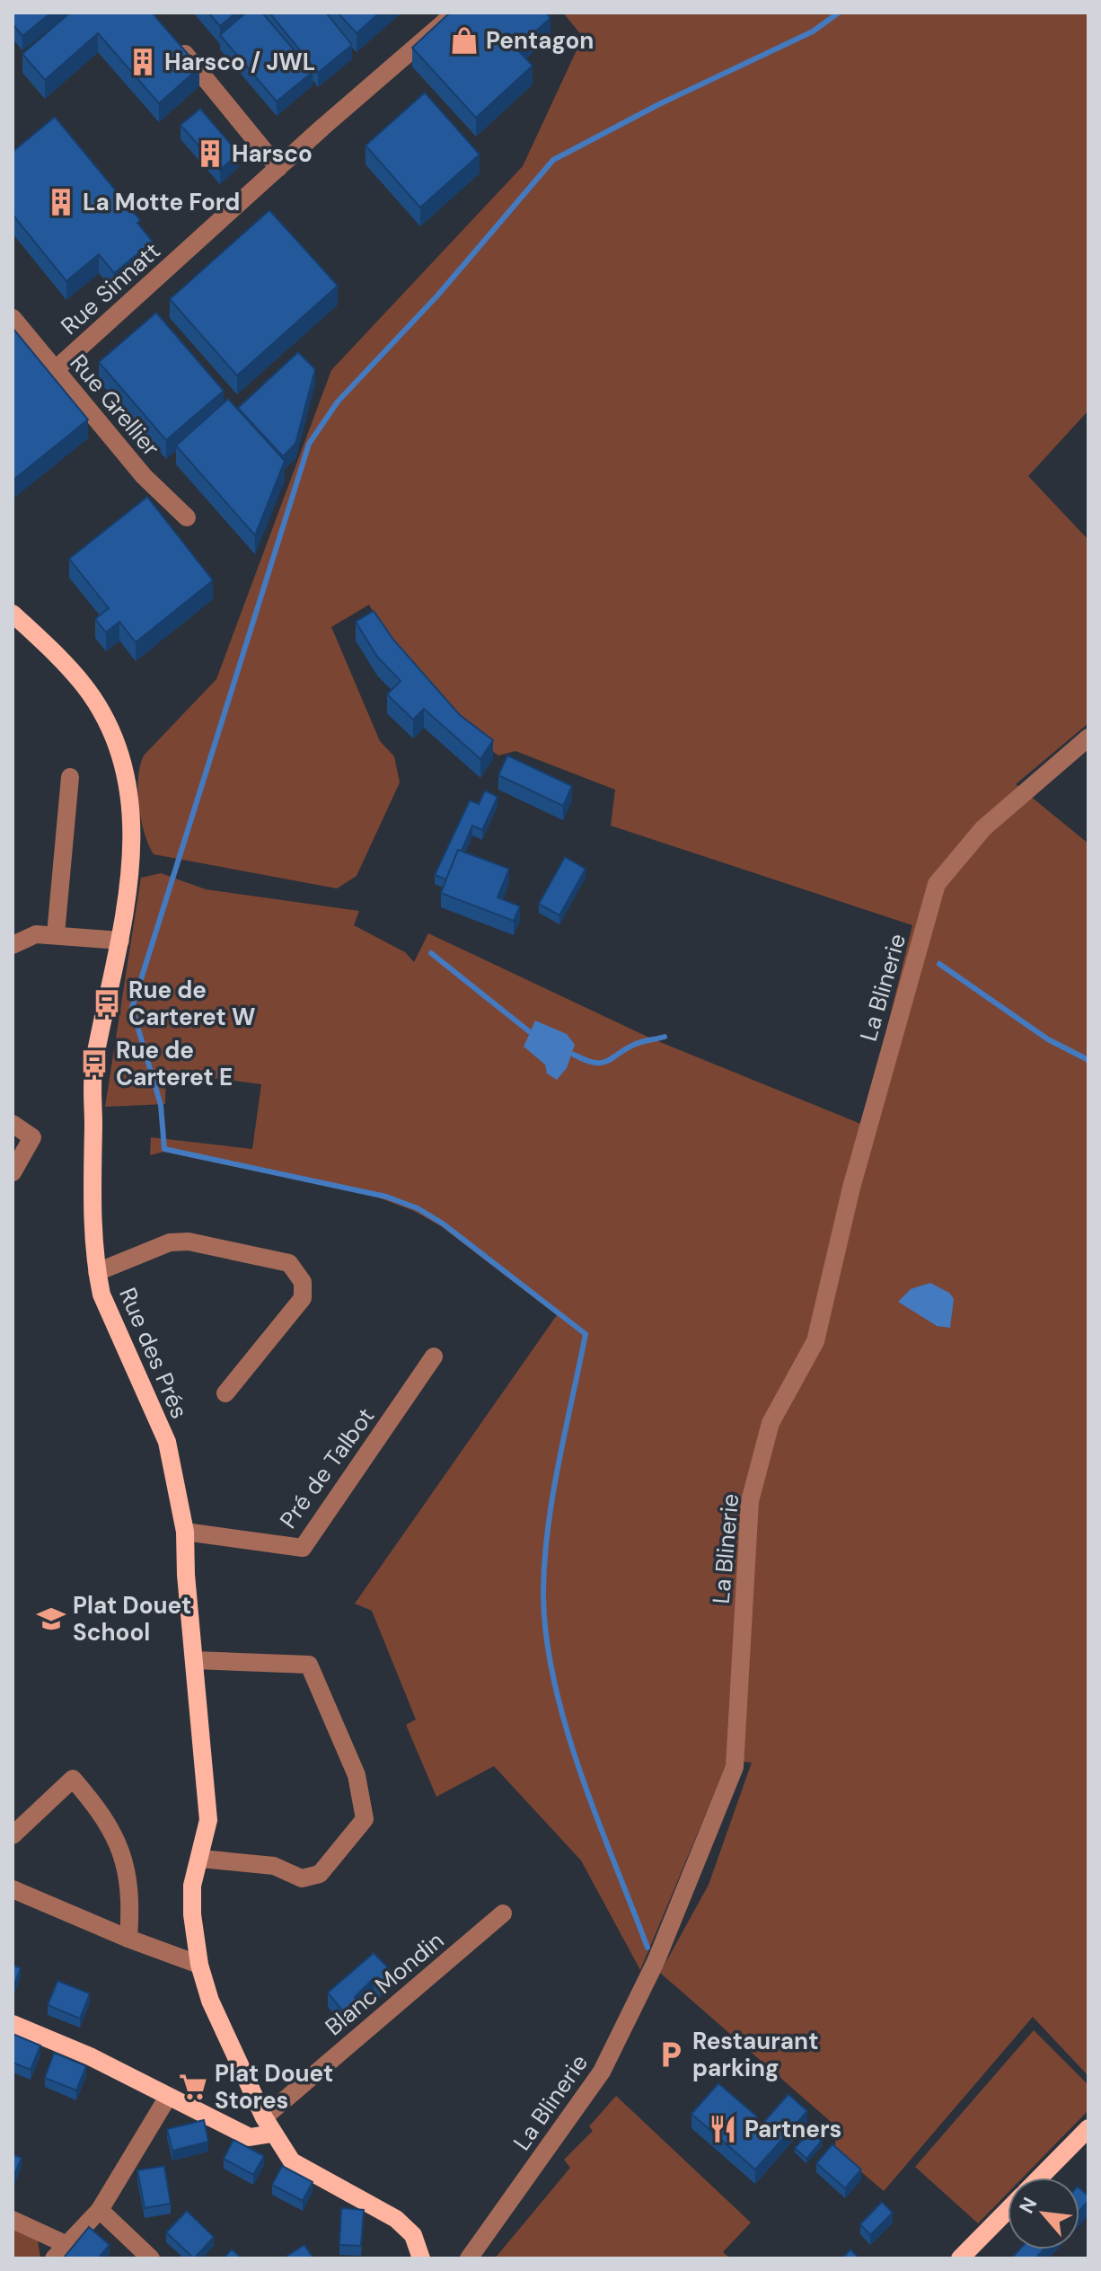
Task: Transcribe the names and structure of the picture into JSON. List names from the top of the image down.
{
  "streets": {
    "main road": ["Rue des Prés"],
    "street": [
      "Rue Sinnatt",
      "Rue Grellier",
      "La Blinerie",
      "Pré de Talbot",
      "Blanc Mondin"
    ]
  },
  "crossings": [
    ["Rue Sinnatt", "Rue Grellier"],
    ["Rue des Prés", "Pré de Talbot"],
    ["Rue des Prés", "Blanc Mondin"]
  ],
  "places": {
    "shop": ["Pentagon"],
    "building": ["Harsco / JWL", "Harsco", "La Motte Ford"],
    "bus stop": ["Rue de Carteret W", "Rue de Carteret E"],
    "school or university": ["Plat Douet School"],
    "parking": ["Restaurant parking"],
    "supermarket": ["Plat Douet Stores"],
    "restaurant": ["Partners"]
  },
  "north": "top left"
}
